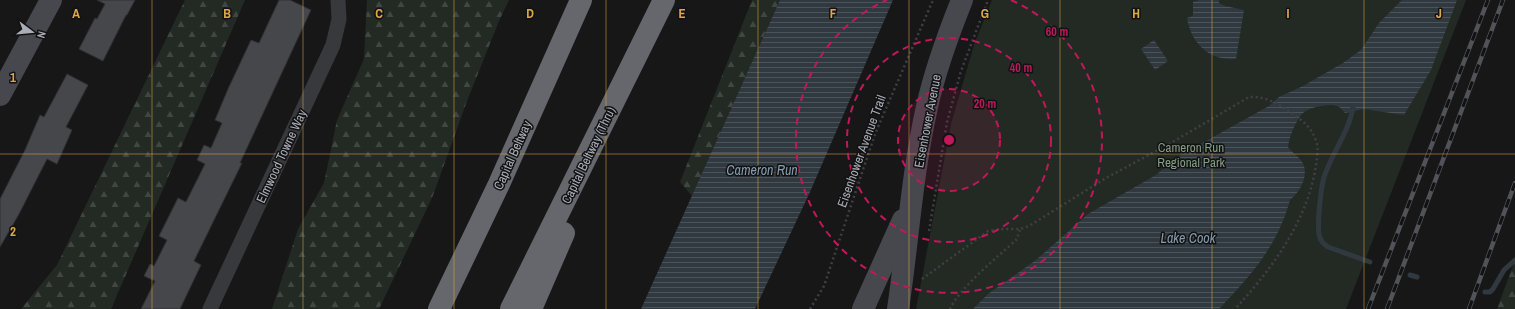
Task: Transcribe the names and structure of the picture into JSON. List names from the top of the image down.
{
  "streets": {
    "highway": ["Capital Beltway", "Capital Beltway (Thru)"],
    "main road": ["Eisenhower Avenue"],
    "street": ["Elmwood Towne Way"],
    "path": ["Eisenhower Avenue Trail"]
  },
  "water": ["Cameron Run", "Lake Cook"],
  "parks": ["Cameron Run Regional Park"],
  "north": "right",
  "grid": {
    "columns": [
      "A",
      "B",
      "C",
      "D",
      "E",
      "F",
      "G",
      "H",
      "I",
      "J"
    ],
    "rows": ["1", "2"]
  },
  "rings": ["60 m", "40 m", "20 m"]
}
